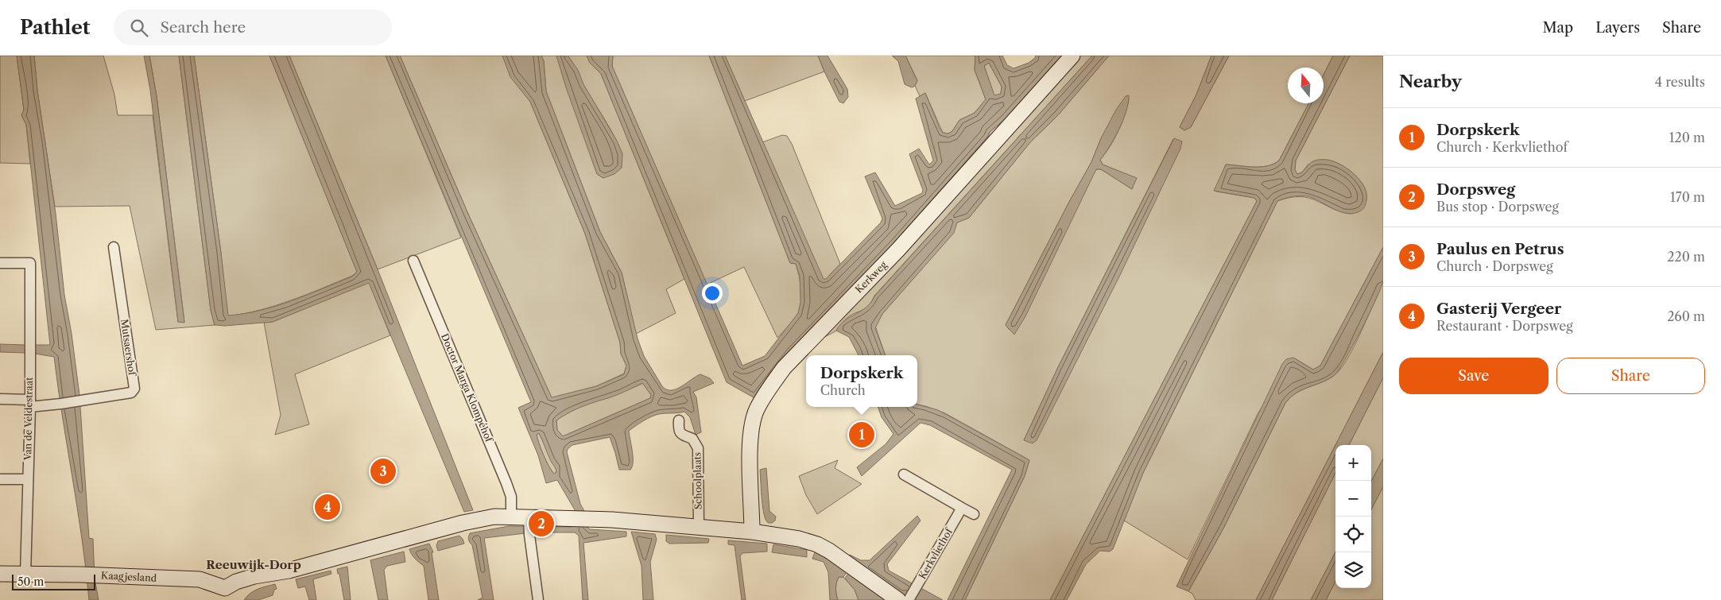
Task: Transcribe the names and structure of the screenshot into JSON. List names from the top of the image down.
{
  "streets": {
    "street": [
      "Kerkweg",
      "Mutsaershof",
      "Doctor Marga Klompéhof",
      "Van de Veldestraat",
      "Schoolplaats",
      "Kerkvliethof",
      "Kaagjesland"
    ]
  },
  "crossings": [
    ["Mutsaershof", "Van de Veldestraat"],
    ["Van de Veldestraat", "Kaagjesland"]
  ],
  "districts": ["Reeuwijk-Dorp"],
  "scale_bar": "50 m",
  "north": "top",
  "page": {
    "header": "Pathlet",
    "search": "Search here",
    "nav": ["Map", "Layers", "Share"],
    "heading": ["Nearby", "4 results"],
    "list": [
      {
        "mark": "1",
        "name": "Dorpskerk",
        "note": "Church · Kerkvliethof",
        "value": "120 m"
      },
      {
        "mark": "2",
        "name": "Dorpsweg",
        "note": "Bus stop · Dorpsweg",
        "value": "170 m"
      },
      {
        "mark": "3",
        "name": "Paulus en Petrus",
        "note": "Church · Dorpsweg",
        "value": "220 m"
      },
      {
        "mark": "4",
        "name": "Gasterij Vergeer",
        "note": "Restaurant · Dorpsweg",
        "value": "260 m"
      }
    ],
    "buttons": ["Save", "Share"],
    "popup": ["Dorpskerk", "Church"],
    "pins": [
      "1",
      "3",
      "4",
      "2"
    ],
    "map_buttons": ["+", "−"],
    "scale": "50 m"
  }
}
